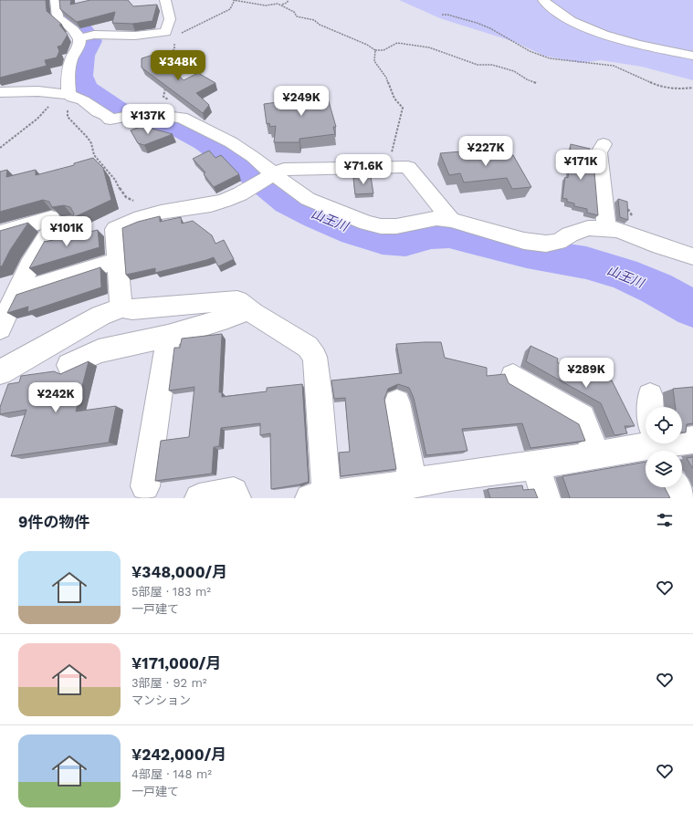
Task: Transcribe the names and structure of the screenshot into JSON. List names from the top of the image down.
{
  "water": ["山王川"],
  "page": {
    "price": [
      "¥348K",
      "¥249K",
      "¥137K",
      "¥227K",
      "¥171K",
      "¥71.6K",
      "¥101K",
      "¥289K",
      "¥242K"
    ],
    "heading": "9件の物件",
    "list": [
      {
        "name": "¥348,000/月",
        "note": "5部屋 · 183 m² · 一戸建て"
      },
      {
        "name": "¥171,000/月",
        "note": "3部屋 · 92 m² · マンション"
      },
      {
        "name": "¥242,000/月",
        "note": "4部屋 · 148 m² · 一戸建て"
      }
    ]
  }
}
